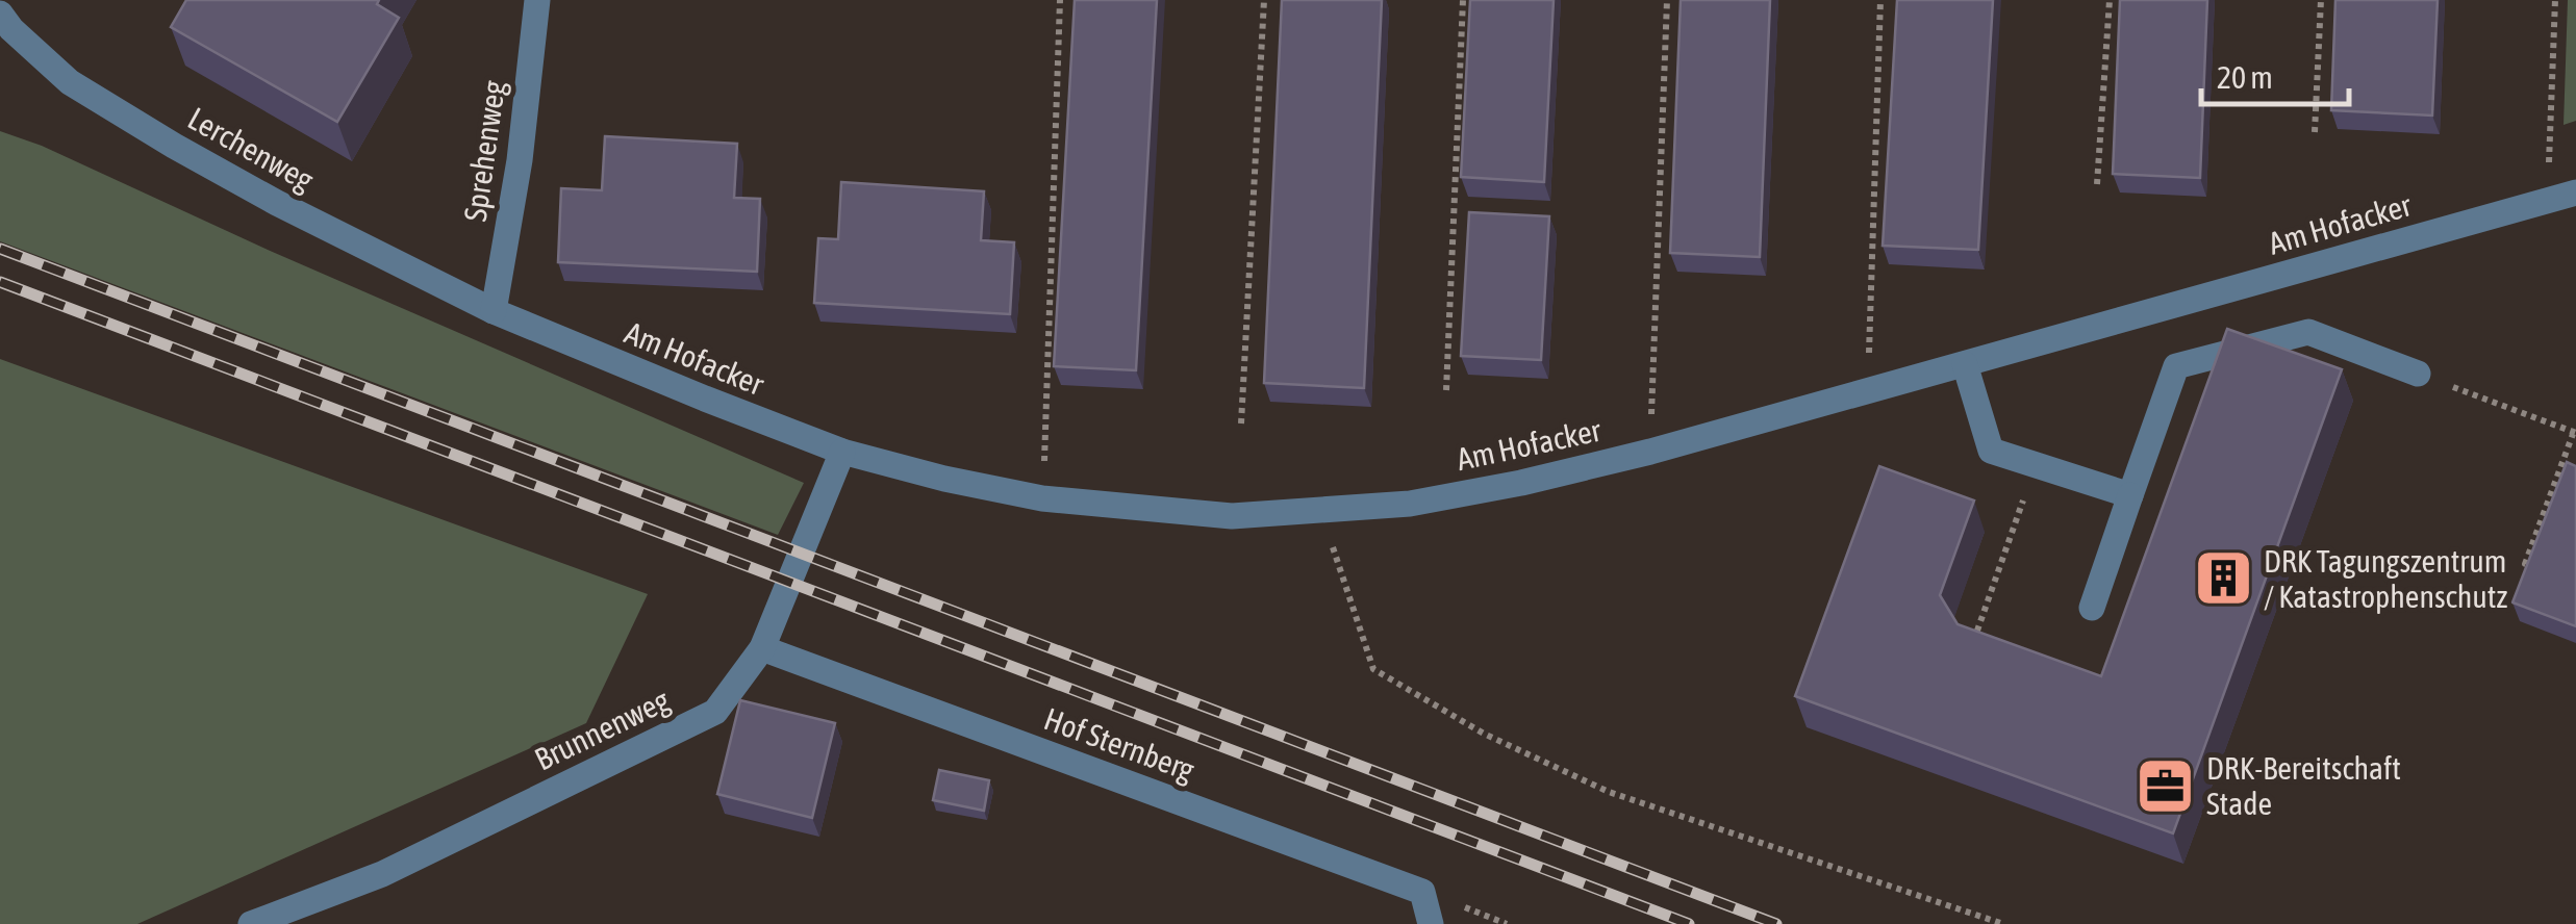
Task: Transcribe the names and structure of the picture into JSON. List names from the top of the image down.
{
  "streets": {
    "street": [
      "Lerchenweg",
      "Sprehenweg",
      "Am Hofacker",
      "Brunnenweg",
      "Hof Sternberg"
    ]
  },
  "crossings": [
    ["Lerchenweg", "Sprehenweg"],
    ["Lerchenweg", "Am Hofacker"],
    ["Sprehenweg", "Am Hofacker"],
    ["Am Hofacker", "Brunnenweg"],
    ["Brunnenweg", "Hof Sternberg"]
  ],
  "places": {
    "building": ["DRK Tagungszentrum / Katastrophenschutz"],
    "office": ["DRK-Bereitschaft Stade"]
  },
  "scale_bar": "20 m"
}
